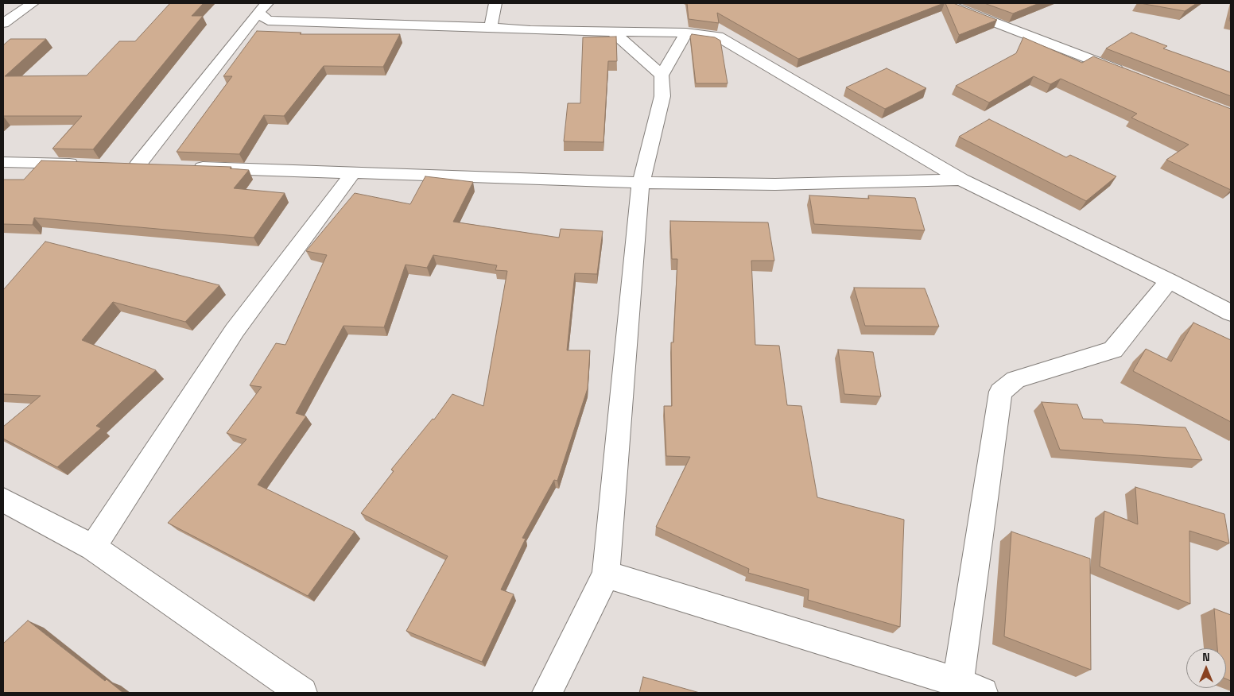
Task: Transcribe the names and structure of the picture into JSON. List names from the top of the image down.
{
  "north": "top"
}
